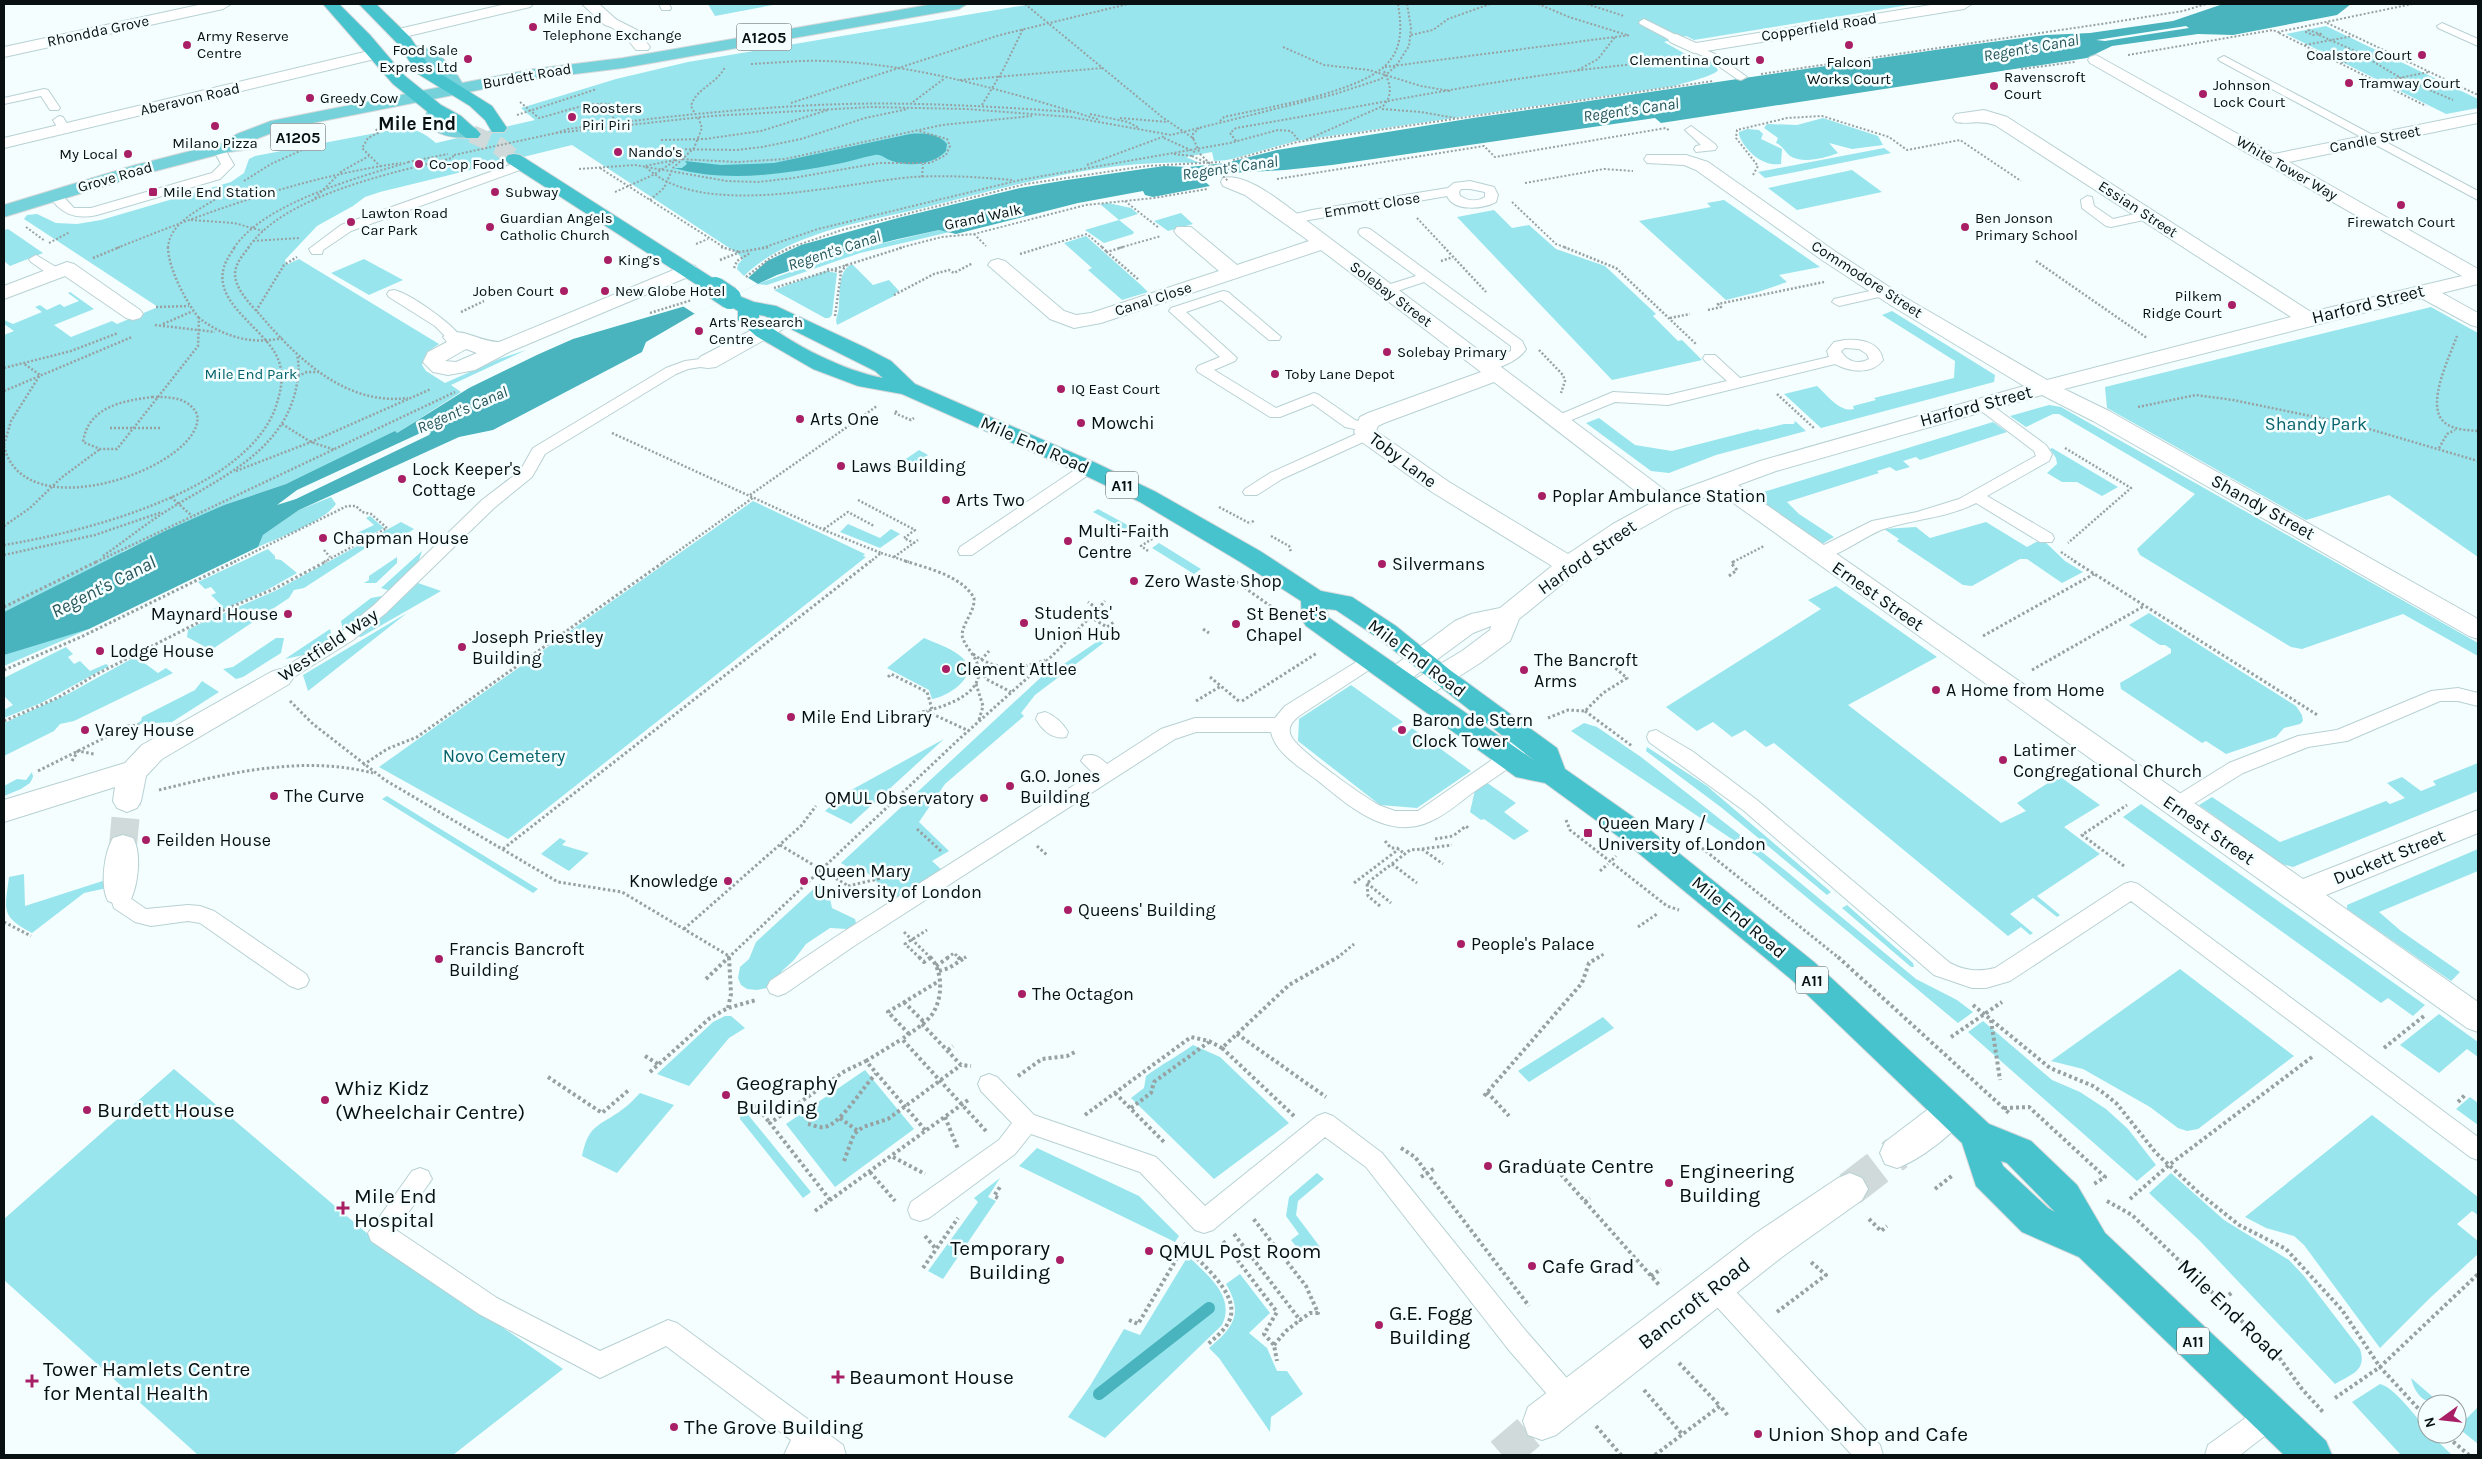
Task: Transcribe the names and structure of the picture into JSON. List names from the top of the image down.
{
  "streets": {
    "highway": ["Mile End Road", "A11"],
    "main road": ["A1205", "Burdett Road", "Grove Road"],
    "street": [
      "Copperfield Road",
      "Rhondda Grove",
      "Aberavon Road",
      "Candle Street",
      "White Tower Way",
      "Essian Street",
      "Commodore Street",
      "Solebay Street",
      "Canal Close",
      "Harford Street",
      "Toby Lane",
      "Shandy Street",
      "Ernest Street",
      "Westfield Way",
      "Duckett Street",
      "Bancroft Road"
    ],
    "lane": ["Emmott Close"],
    "path": ["Grand Walk"]
  },
  "crossings": [
    ["Burdett Road", "Grove Road"],
    ["Candle Street", "White Tower Way"],
    ["White Tower Way", "Harford Street"],
    ["Emmott Close", "Solebay Street"],
    ["Essian Street", "Harford Street"],
    ["Commodore Street", "Harford Street"],
    ["Commodore Street", "Shandy Street"],
    ["Solebay Street", "Canal Close"],
    ["Solebay Street", "Harford Street"],
    ["Solebay Street", "Toby Lane"],
    ["Harford Street", "Mile End Road"],
    ["Harford Street", "Toby Lane"],
    ["Harford Street", "Shandy Street"],
    ["Harford Street", "Ernest Street"],
    ["Ernest Street", "Duckett Street"]
  ],
  "districts": ["Mile End"],
  "water": ["Regent's Canal"],
  "parks": ["Mile End Park", "Shandy Park", "Novo Cemetery"],
  "places": {
    "other": [
      "Mile End Telephone Exchange",
      "Army Reserve Centre",
      "Falcon Works Court",
      "Coalstore Court",
      "Food Sale Express Ltd",
      "Clementina Court",
      "Tramway Court",
      "Ravenscroft Court",
      "Johnson Lock Court",
      "Greedy Cow",
      "Roosters Piri Piri",
      "Milano Pizza",
      "Nando's",
      "My Local",
      "Co-op Food",
      "Subway",
      "Firewatch Court",
      "Lawton Road Car Park",
      "Guardian Angels Catholic Church",
      "Ben Jonson Primary School",
      "King’s",
      "Joben Court",
      "New Globe Hotel",
      "Pilkem Ridge Court",
      "Arts Research Centre",
      "Solebay Primary",
      "Toby Lane Depot",
      "IQ East Court",
      "Arts One",
      "Mowchi",
      "Laws Building",
      "Lock Keeper's Cottage",
      "Poplar Ambulance Station",
      "Arts Two",
      "Chapman House",
      "Multi-Faith Centre",
      "Silvermans",
      "Zero Waste Shop",
      "Maynard House",
      "Students' Union Hub",
      "St Benet's Chapel",
      "Joseph Priestley Building",
      "Lodge House",
      "Clement Attlee",
      "The Bancroft Arms",
      "A Home from Home",
      "Mile End Library",
      "Varey House",
      "Baron de Stern Clock Tower",
      "Latimer Congregational Church",
      "G.O. Jones Building",
      "The Curve",
      "QMUL Observatory",
      "Feilden House",
      "Knowledge",
      "Queen Mary University of London",
      "Queens' Building",
      "People's Palace",
      "Francis Bancroft Building",
      "The Octagon",
      "Geography Building",
      "Whiz Kidz (Wheelchair Centre)",
      "Burdett House",
      "Graduate Centre",
      "Engineering Building",
      "QMUL Post Room",
      "Temporary Building",
      "Cafe Grad",
      "G.E. Fogg Building",
      "The Grove Building",
      "Union Shop and Cafe"
    ],
    "transit": ["Mile End Station", "Queen Mary / University of London"],
    "health": ["Mile End Hospital", "Beaumont House", "Tower Hamlets Centre for Mental Health"]
  },
  "north": "left"
}
